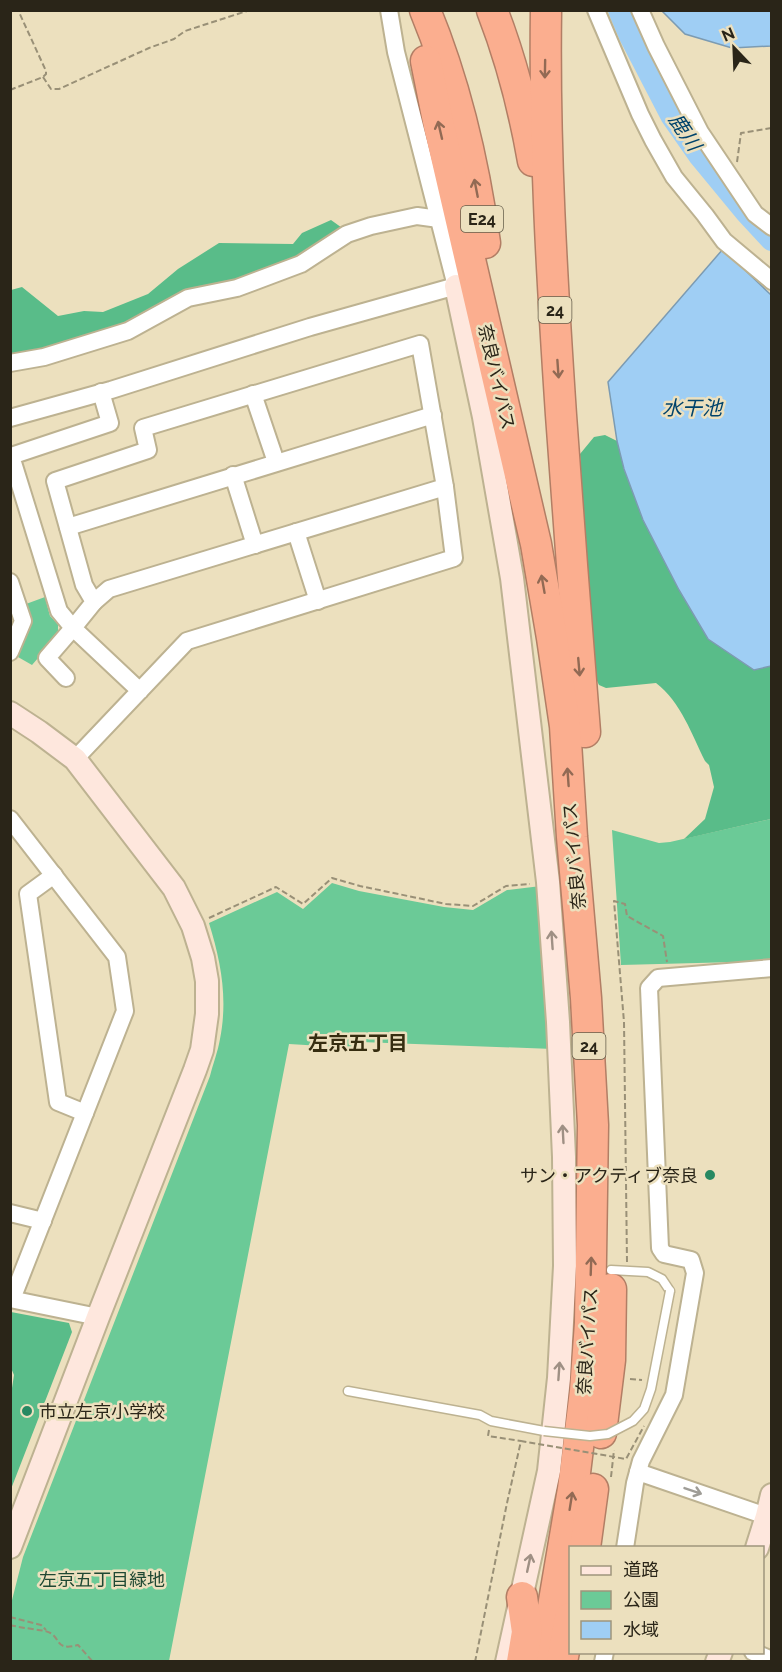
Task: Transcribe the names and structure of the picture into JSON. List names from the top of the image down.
{
  "streets": {
    "highway": ["E24", "24", "奈良バイパス"]
  },
  "crossings": [
    ["E24", "奈良バイパス"]
  ],
  "districts": ["左京五丁目"],
  "water": ["鹿川", "水干池"],
  "parks": ["左京五丁目緑地"],
  "places": ["サン・アクティブ奈良", "市立左京小学校"],
  "legend": ["道路", "公園", "水域"],
  "north": "top left"
}
